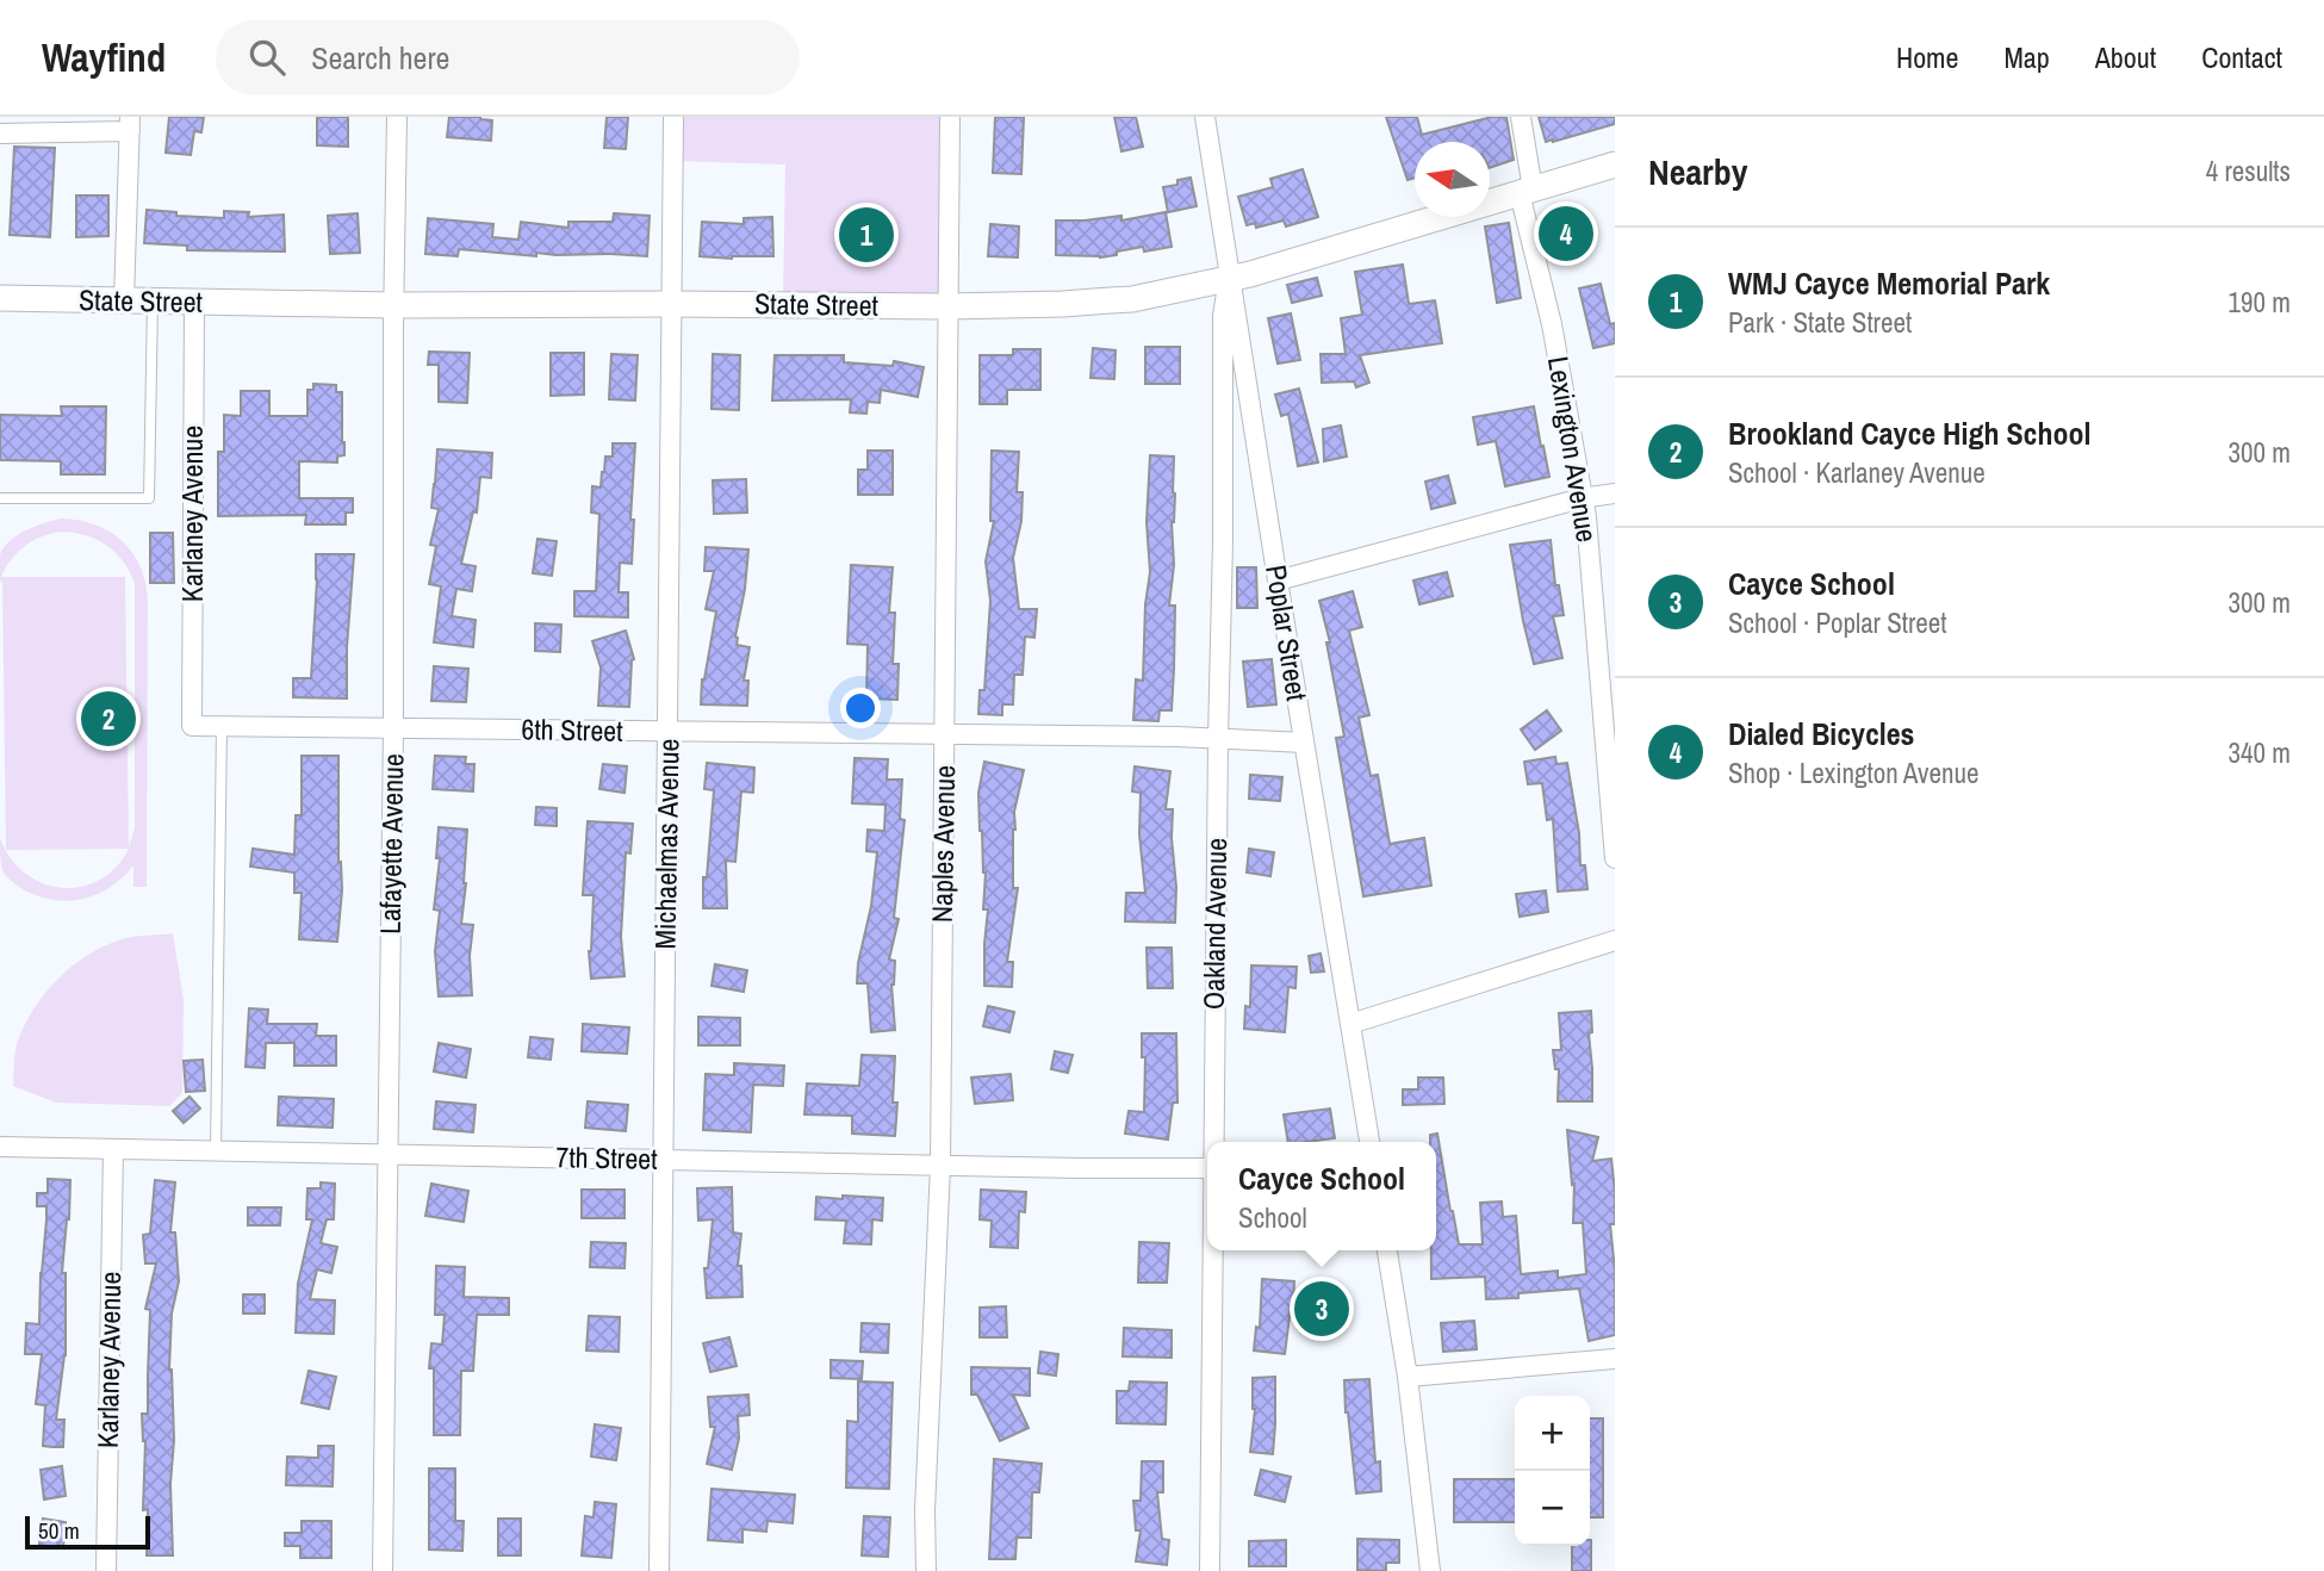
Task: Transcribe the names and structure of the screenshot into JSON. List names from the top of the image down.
{
  "streets": {
    "main road": ["State Street"],
    "street": [
      "Lexington Avenue",
      "Karlaney Avenue",
      "Poplar Street",
      "6th Street",
      "Lafayette Avenue",
      "Michaelmas Avenue",
      "Naples Avenue",
      "Oakland Avenue",
      "7th Street"
    ]
  },
  "crossings": [
    ["State Street", "Lexington Avenue"],
    ["State Street", "Karlaney Avenue"],
    ["State Street", "Poplar Street"],
    ["State Street", "Lafayette Avenue"],
    ["State Street", "Michaelmas Avenue"],
    ["State Street", "Naples Avenue"],
    ["State Street", "Oakland Avenue"],
    ["Karlaney Avenue", "6th Street"],
    ["Karlaney Avenue", "7th Street"],
    ["Poplar Street", "6th Street"],
    ["Poplar Street", "Oakland Avenue"],
    ["6th Street", "Lafayette Avenue"],
    ["6th Street", "Michaelmas Avenue"],
    ["6th Street", "Naples Avenue"],
    ["6th Street", "Oakland Avenue"],
    ["Lafayette Avenue", "7th Street"],
    ["Michaelmas Avenue", "7th Street"],
    ["Naples Avenue", "7th Street"]
  ],
  "scale_bar": "50 m",
  "north": "left",
  "page": {
    "header": "Wayfind",
    "search": "Search here",
    "nav": [
      "Home",
      "Map",
      "About",
      "Contact"
    ],
    "heading": ["Nearby", "4 results"],
    "pins": [
      "4",
      "1",
      "2",
      "3"
    ],
    "list": [
      {
        "mark": "1",
        "name": "WMJ Cayce Memorial Park",
        "note": "Park · State Street",
        "value": "190 m"
      },
      {
        "mark": "2",
        "name": "Brookland Cayce High School",
        "note": "School · Karlaney Avenue",
        "value": "300 m"
      },
      {
        "mark": "3",
        "name": "Cayce School",
        "note": "School · Poplar Street",
        "value": "300 m"
      },
      {
        "mark": "4",
        "name": "Dialed Bicycles",
        "note": "Shop · Lexington Avenue",
        "value": "340 m"
      }
    ],
    "popup": ["Cayce School", "School"],
    "map_buttons": ["+", "−"],
    "scale": "50 m"
  }
}
